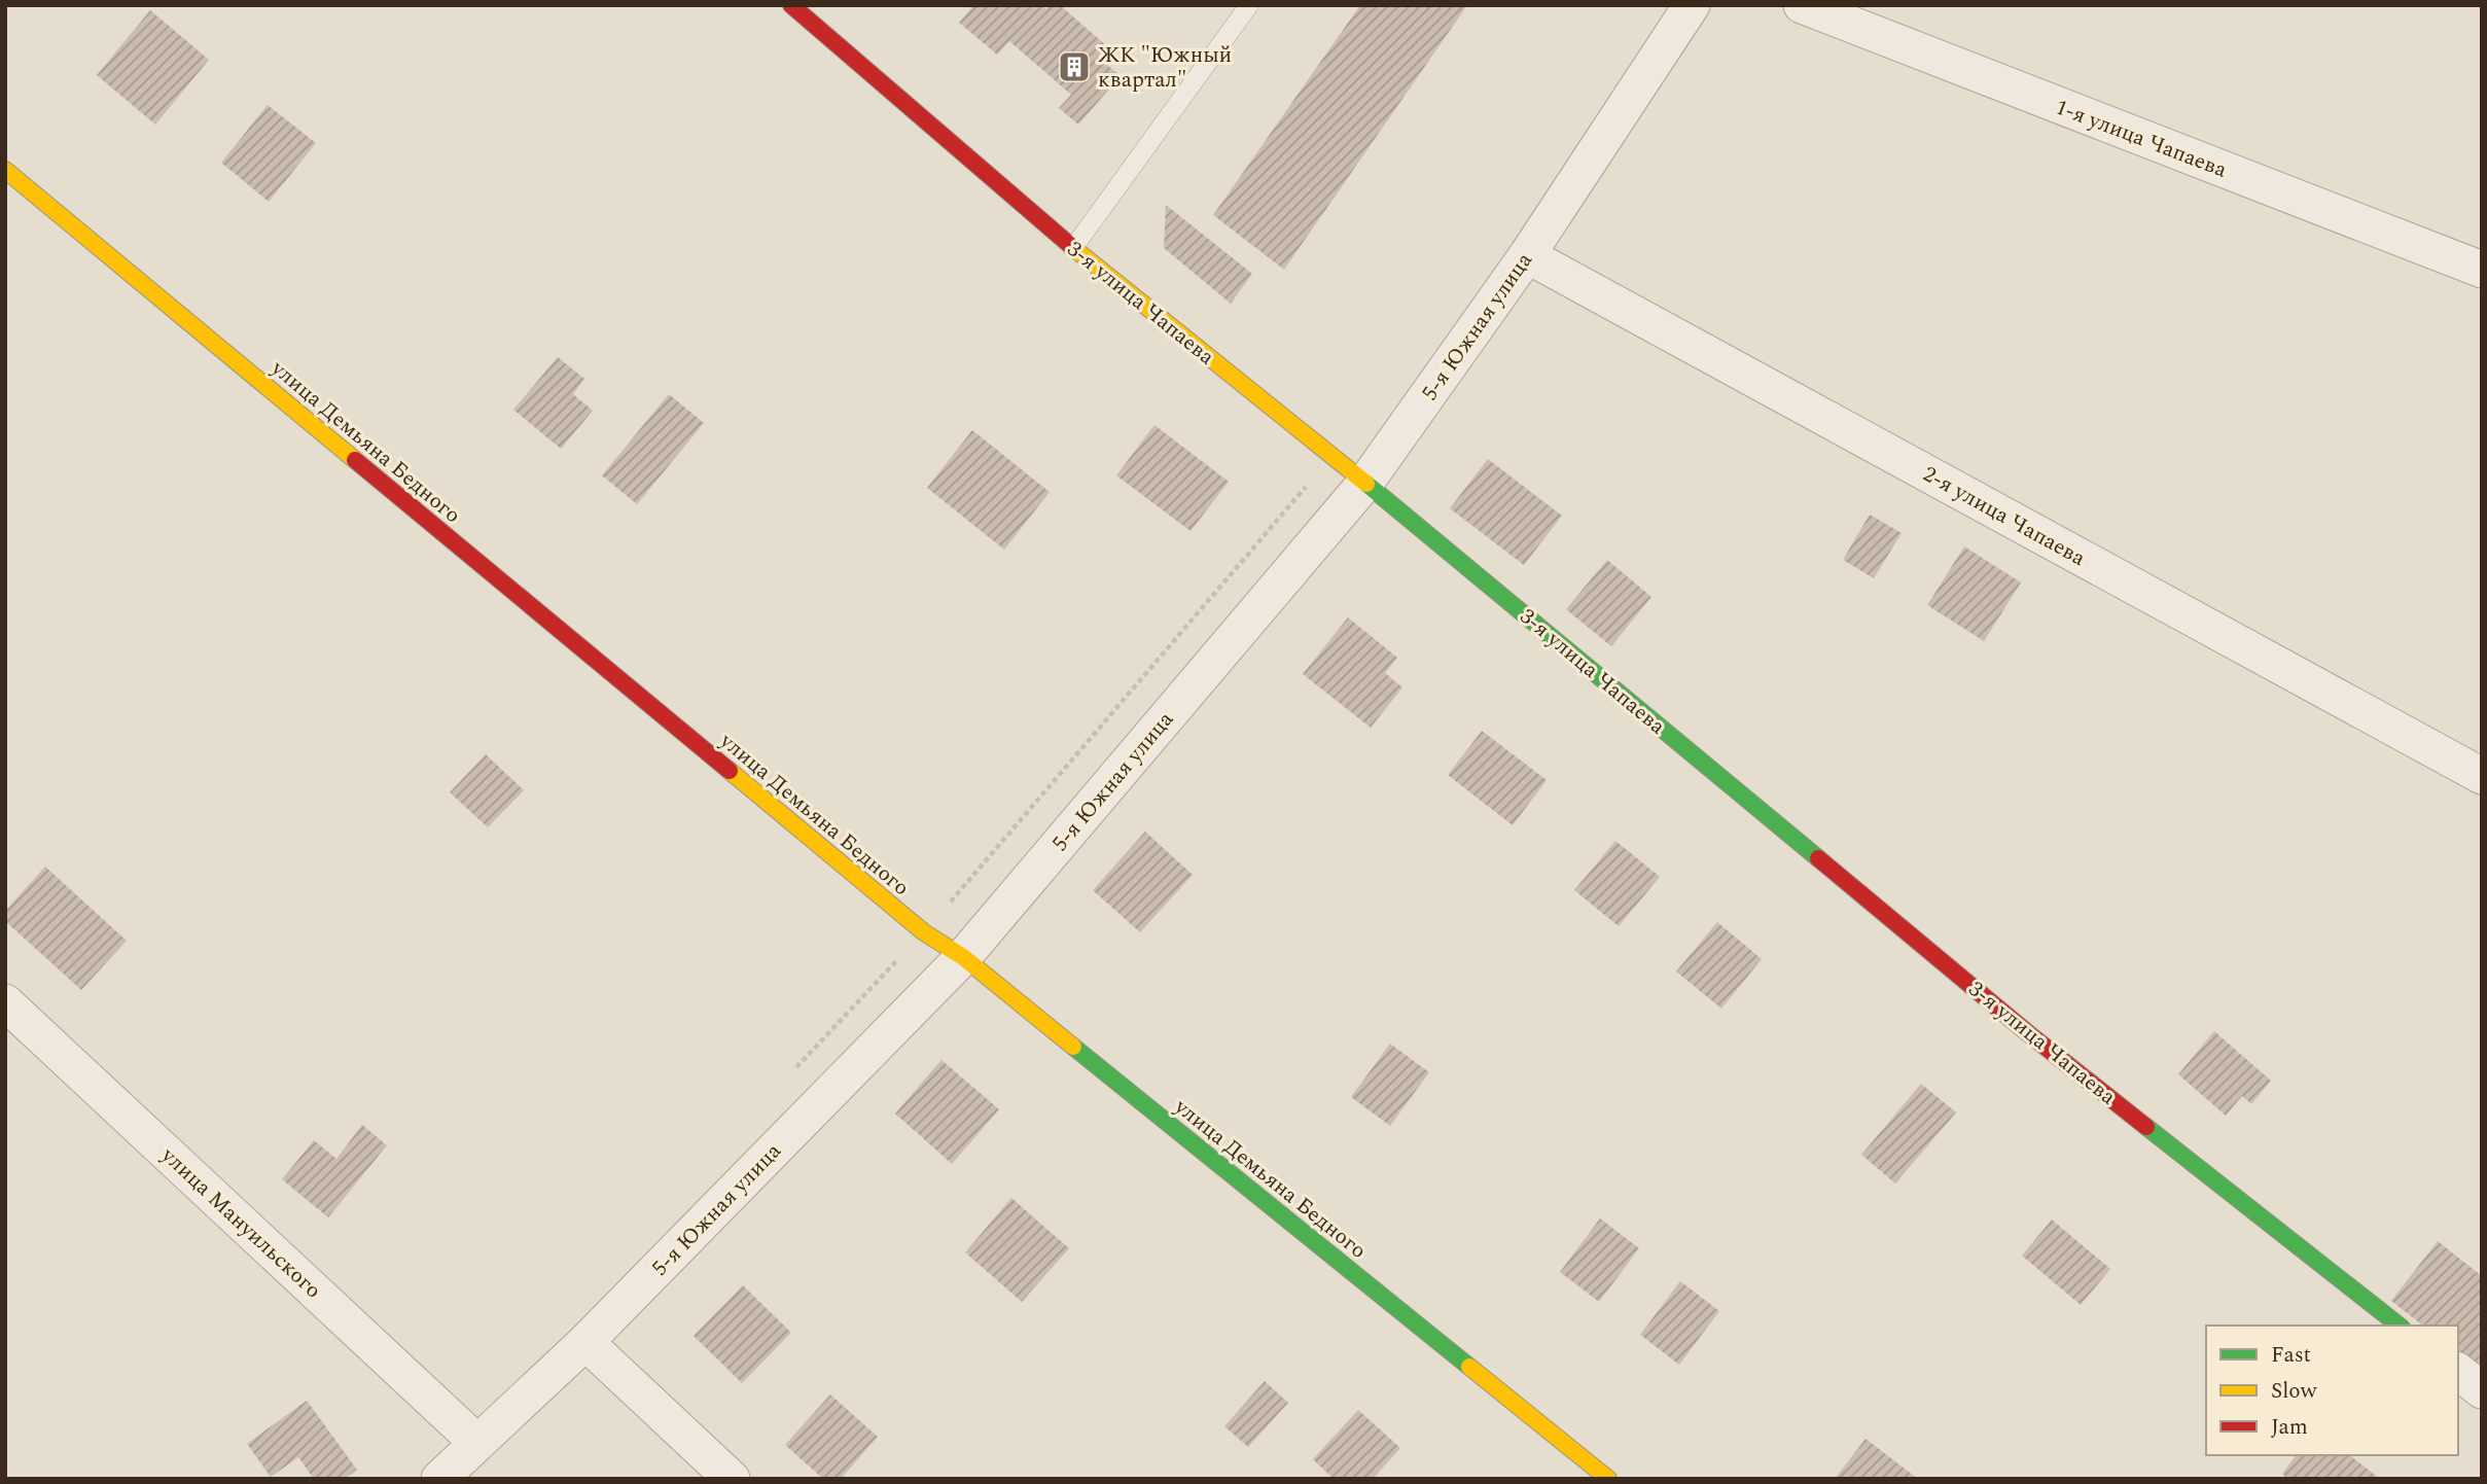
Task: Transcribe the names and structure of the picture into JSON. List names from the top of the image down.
{
  "streets": {
    "street": [
      "1-я улица Чапаева",
      "3-я улица Чапаева",
      "5-я Южная улица",
      "улица Демьяна Бедного",
      "2-я улица Чапаева",
      "улица Мануильского"
    ]
  },
  "crossings": [
    ["3-я улица Чапаева", "5-я Южная улица"],
    ["5-я Южная улица", "улица Демьяна Бедного"],
    ["5-я Южная улица", "2-я улица Чапаева"],
    ["5-я Южная улица", "улица Мануильского"]
  ],
  "places": {
    "building": ["ЖК \"Южный квартал\""]
  },
  "legend": ["Fast", "Slow", "Jam"]
}
